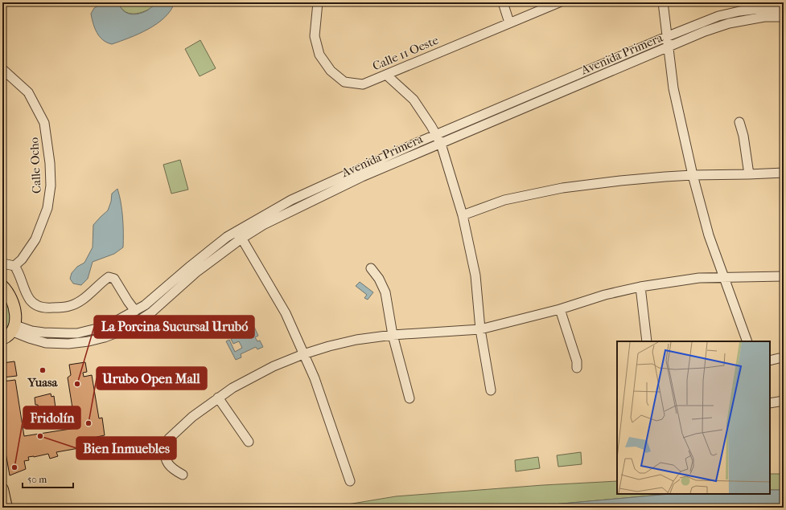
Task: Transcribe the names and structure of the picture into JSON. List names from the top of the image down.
{
  "streets": {
    "street": ["Calle 11 Oeste", "Avenida Primera", "Calle Ocho"]
  },
  "places": [
    "Yuasa",
    "La Porcina Sucursal Urubó",
    "Urubo Open Mall",
    "Bien Inmuebles",
    "Fridolín"
  ],
  "scale_bar": "50 m"
}
